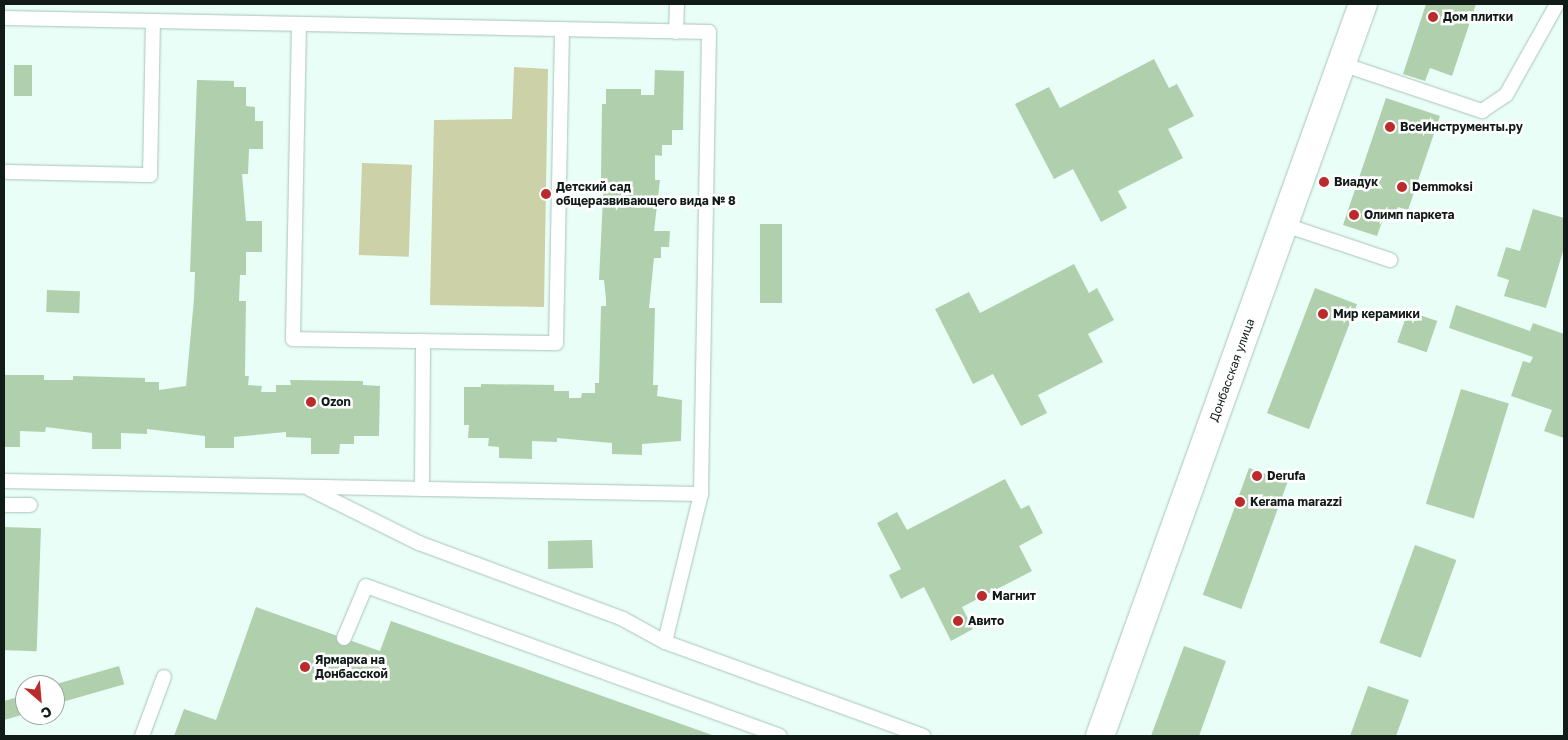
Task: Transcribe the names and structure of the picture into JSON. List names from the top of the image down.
{
  "streets": {
    "street": ["Донбасская улица"]
  },
  "places": [
    "Дом плитки",
    "ВсеИнструменты.ру",
    "Виадук",
    "Demmoksi",
    "Детский сад общеразвивающего вида № 8",
    "Олимп паркета",
    "Мир керамики",
    "Ozon",
    "Derufa",
    "Kerama marazzi",
    "Магнит",
    "Авито",
    "Ярмарка на Донбасской"
  ],
  "north": "bottom right"
}
